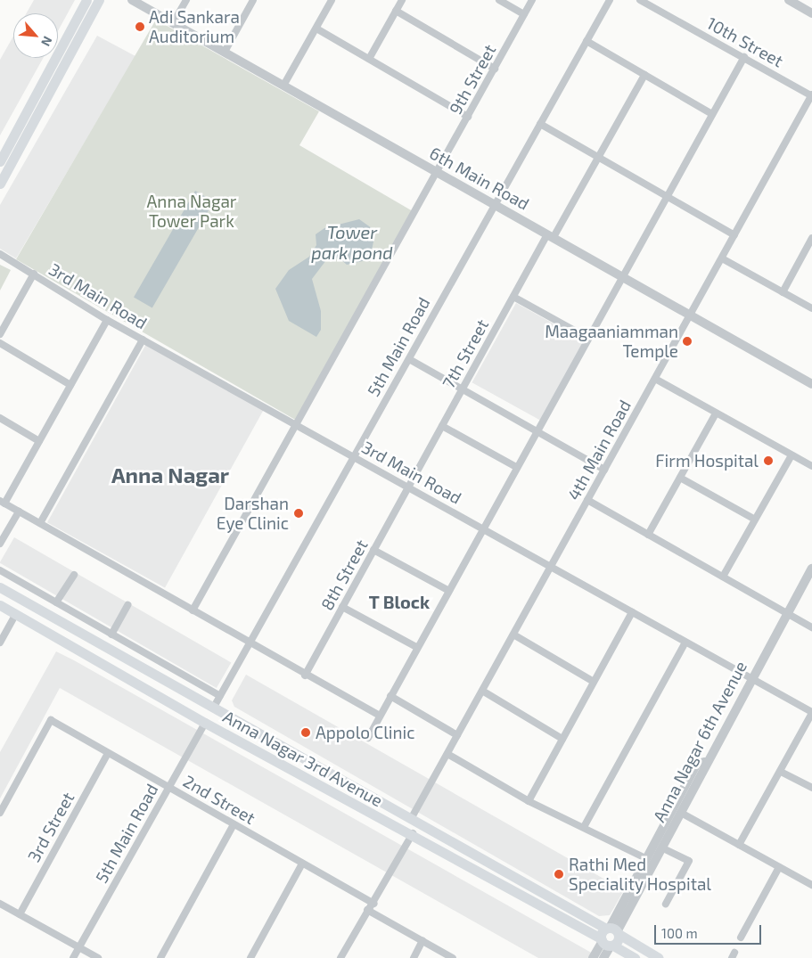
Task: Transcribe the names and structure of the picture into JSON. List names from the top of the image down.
{
  "streets": {
    "main road": ["Anna Nagar 3rd Avenue"],
    "street": [
      "10th Street",
      "9th Street",
      "6th Main Road",
      "3rd Main Road",
      "5th Main Road",
      "7th Street",
      "4th Main Road",
      "8th Street",
      "Anna Nagar 6th Avenue",
      "2nd Street",
      "3rd Street"
    ]
  },
  "crossings": [
    ["10th Street", "4th Main Road"],
    ["9th Street", "6th Main Road"],
    ["9th Street", "3rd Main Road"],
    ["6th Main Road", "5th Main Road"],
    ["6th Main Road", "7th Street"],
    ["6th Main Road", "4th Main Road"],
    ["3rd Main Road", "5th Main Road"],
    ["3rd Main Road", "7th Street"],
    ["3rd Main Road", "4th Main Road"],
    ["3rd Main Road", "8th Street"],
    ["3rd Main Road", "Anna Nagar 6th Avenue"],
    ["5th Main Road", "Anna Nagar 3rd Avenue"],
    ["5th Main Road", "2nd Street"],
    ["7th Street", "8th Street"],
    ["4th Main Road", "Anna Nagar 3rd Avenue"],
    ["Anna Nagar 6th Avenue", "Anna Nagar 3rd Avenue"],
    ["2nd Street", "3rd Street"]
  ],
  "districts": ["Anna Nagar", "T Block"],
  "water": ["Tower park pond"],
  "parks": ["Anna Nagar Tower Park"],
  "places": [
    "Adi Sankara Auditorium",
    "Maagaaniamman Temple",
    "Firm Hospital",
    "Darshan Eye Clinic",
    "Appolo Clinic",
    "Rathi Med Speciality Hospital"
  ],
  "scale_bar": "100 m",
  "north": "bottom right"
}
